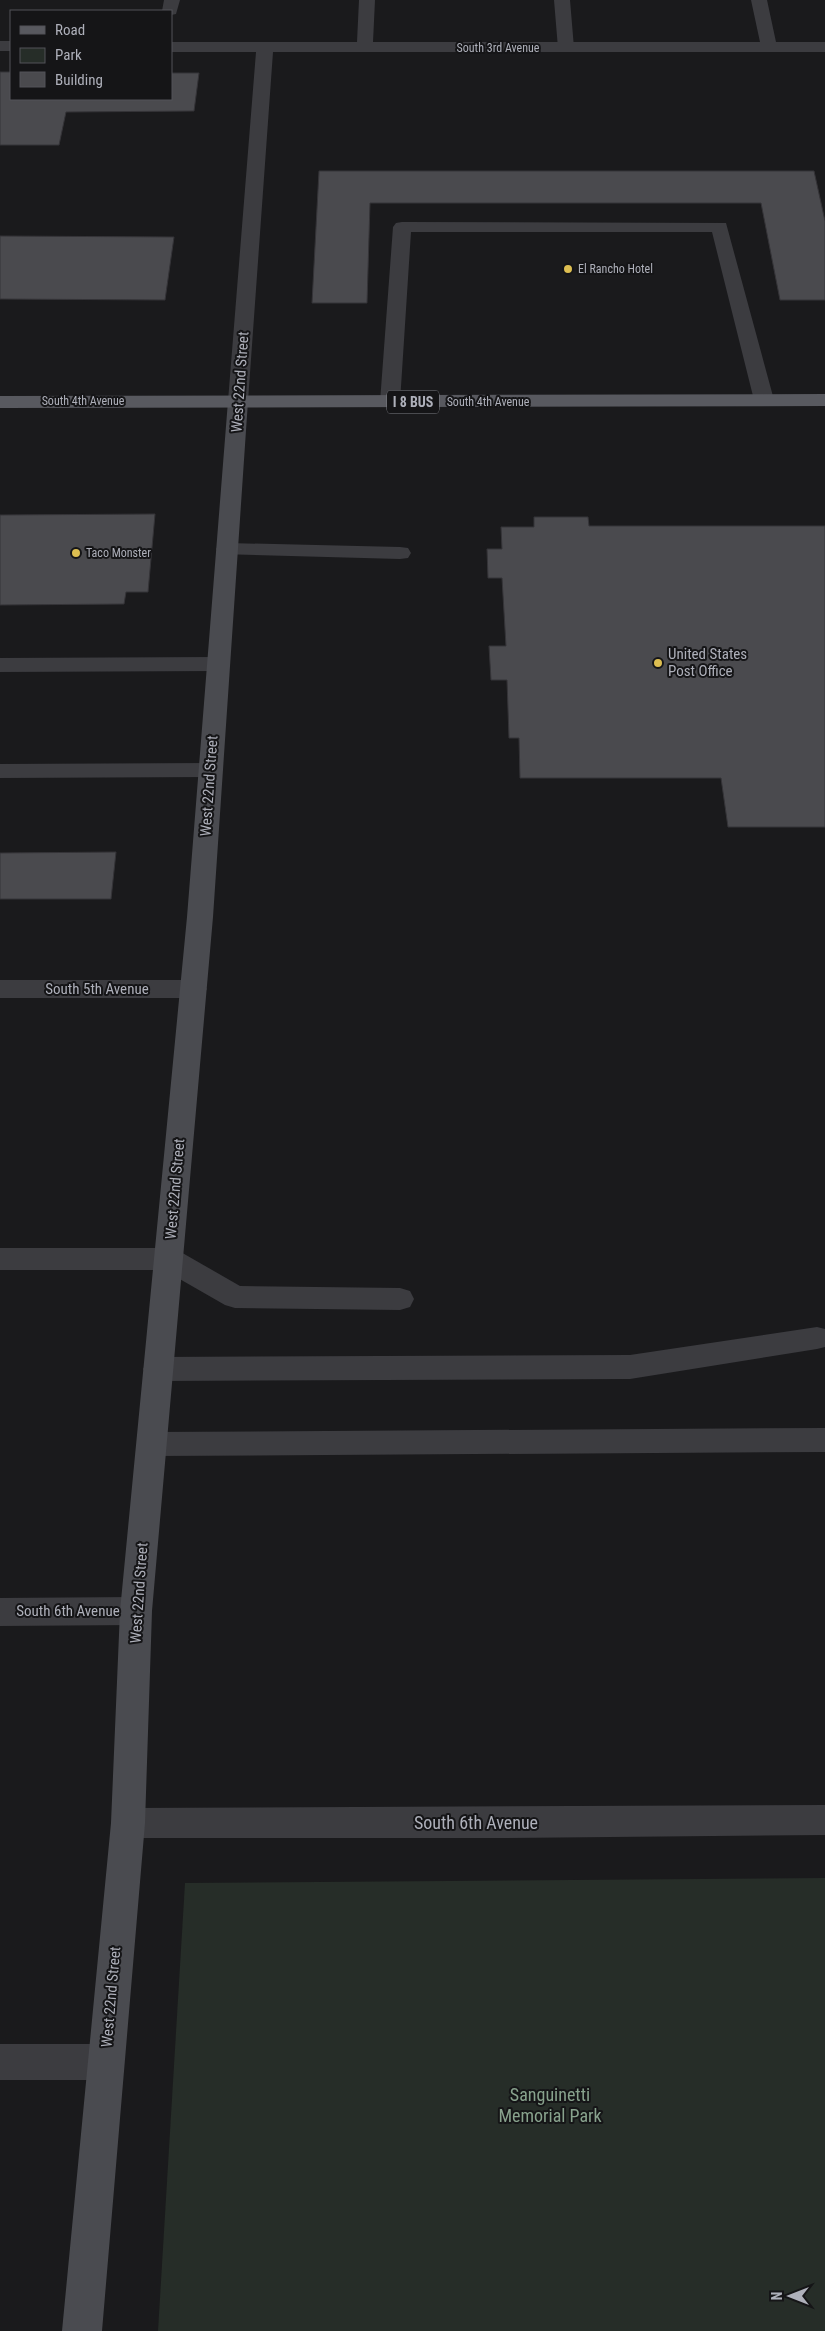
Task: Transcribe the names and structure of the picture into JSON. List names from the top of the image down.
{
  "streets": {
    "main road": ["South 4th Avenue", "I 8 BUS"],
    "street": [
      "South 3rd Avenue",
      "West 22nd Street",
      "South 5th Avenue",
      "South 6th Avenue"
    ]
  },
  "crossings": [
    ["South 3rd Avenue", "West 22nd Street"],
    ["West 22nd Street", "South 4th Avenue"],
    ["West 22nd Street", "South 5th Avenue"],
    ["West 22nd Street", "South 6th Avenue"]
  ],
  "parks": ["Sanguinetti Memorial Park"],
  "places": ["El Rancho Hotel", "Taco Monster", "United States Post Office"],
  "legend": ["Road", "Park", "Building"],
  "north": "left"
}
